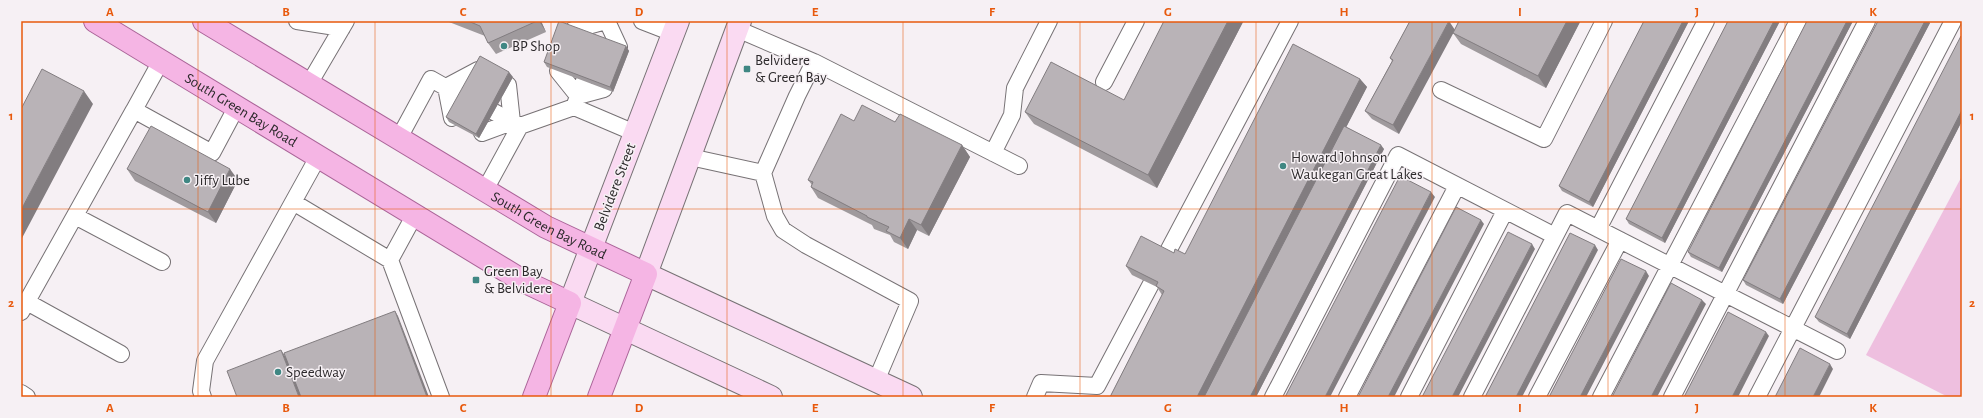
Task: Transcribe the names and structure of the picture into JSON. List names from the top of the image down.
{
  "streets": {
    "main road": ["South Green Bay Road", "Belvidere Street"]
  },
  "crossings": [
    ["South Green Bay Road", "Belvidere Street"]
  ],
  "places": {
    "other": [
      "BP Shop",
      "Howard Johnson Waukegan Great Lakes",
      "Jiffy Lube",
      "Speedway"
    ],
    "transit": ["Belvidere & Green Bay", "Green Bay & Belvidere"]
  },
  "grid": {
    "columns": [
      "A",
      "B",
      "C",
      "D",
      "E",
      "F",
      "G",
      "H",
      "I",
      "J",
      "K"
    ],
    "rows": ["1", "2"]
  }
}
